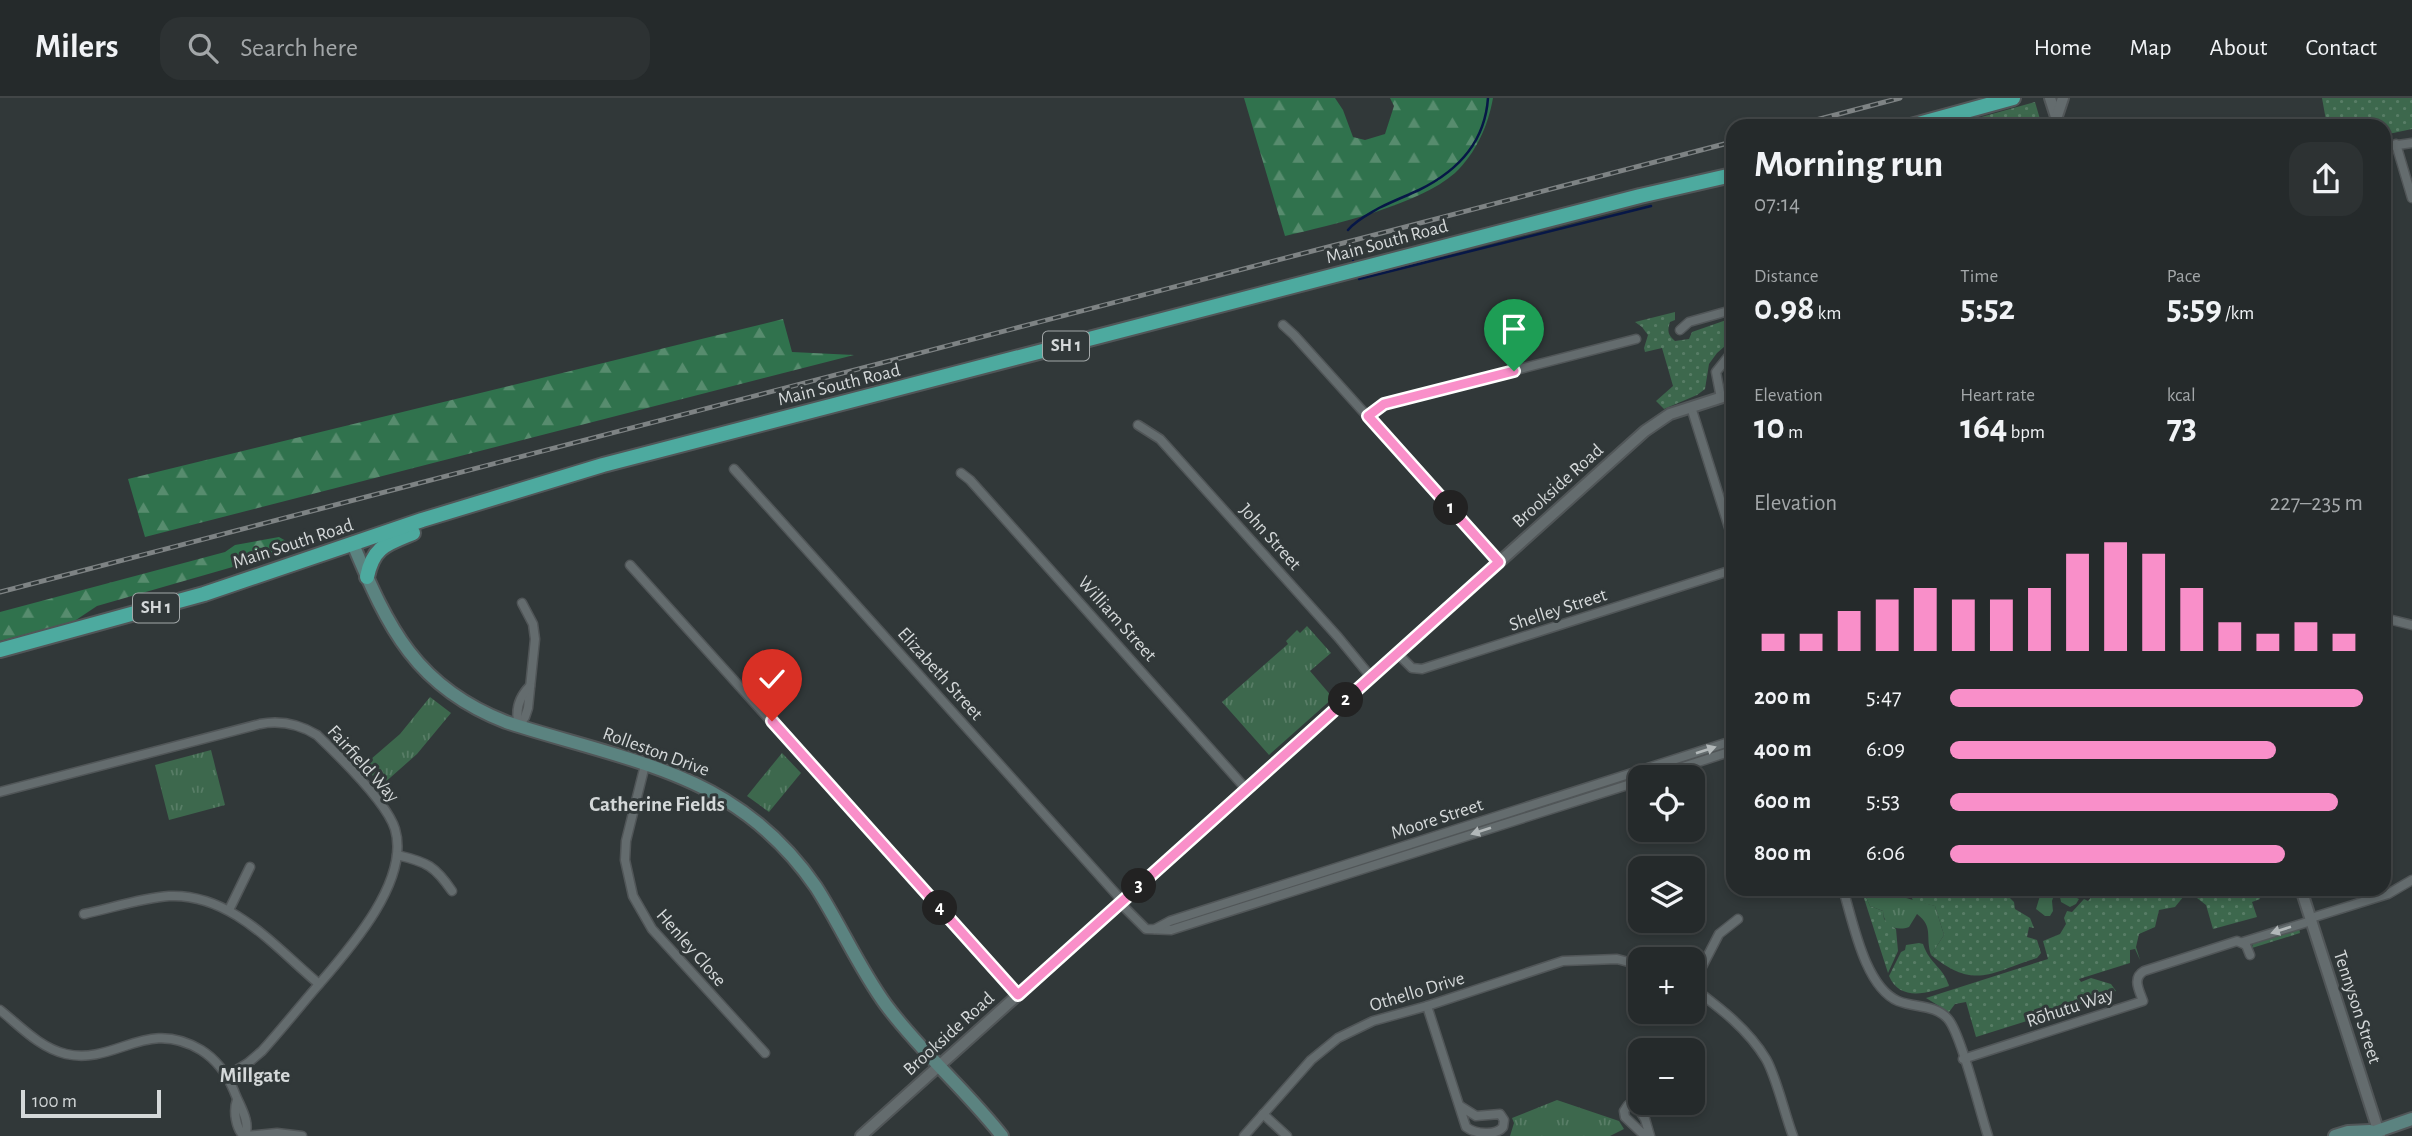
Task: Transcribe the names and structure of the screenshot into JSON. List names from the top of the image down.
{
  "streets": {
    "highway": ["Main South Road", "SH 1"],
    "main road": ["Rolleston Drive"],
    "street": [
      "Brookside Road",
      "John Street",
      "Shelley Street",
      "William Street",
      "Elizabeth Street",
      "Fairfield Way",
      "Moore Street",
      "Henley Close",
      "Othello Drive",
      "Tennyson Street",
      "Rōhutu Way"
    ]
  },
  "crossings": [
    ["Main South Road", "Rolleston Drive"],
    ["Brookside Road", "John Street"],
    ["Brookside Road", "Shelley Street"],
    ["Brookside Road", "William Street"],
    ["Brookside Road", "Elizabeth Street"],
    ["Brookside Road", "Rolleston Drive"],
    ["Rolleston Drive", "Henley Close"],
    ["Tennyson Street", "Rōhutu Way"]
  ],
  "districts": ["Catherine Fields", "Millgate"],
  "scale_bar": "100 m",
  "page": {
    "header": "Milers",
    "search": "Search here",
    "nav": [
      "Home",
      "Map",
      "About",
      "Contact"
    ],
    "heading": ["Morning run", "07:14"],
    "stats": [
      ["Distance", "0.98 km"],
      ["Time", "5:52"],
      ["Pace", "5:59 /km"],
      ["Elevation", "10 m"],
      ["Heart rate", "164 bpm"],
      ["kcal", "73"]
    ],
    "chart": ["Elevation", "227–235 m"],
    "pins": [
      "1",
      "2",
      "3",
      "4"
    ],
    "list": [
      {
        "name": "200 m",
        "note": "5:47"
      },
      {
        "name": "400 m",
        "note": "6:09"
      },
      {
        "name": "600 m",
        "note": "5:53"
      },
      {
        "name": "800 m",
        "note": "6:06"
      }
    ],
    "map_buttons": ["+", "−"],
    "scale": "100 m"
  }
}
